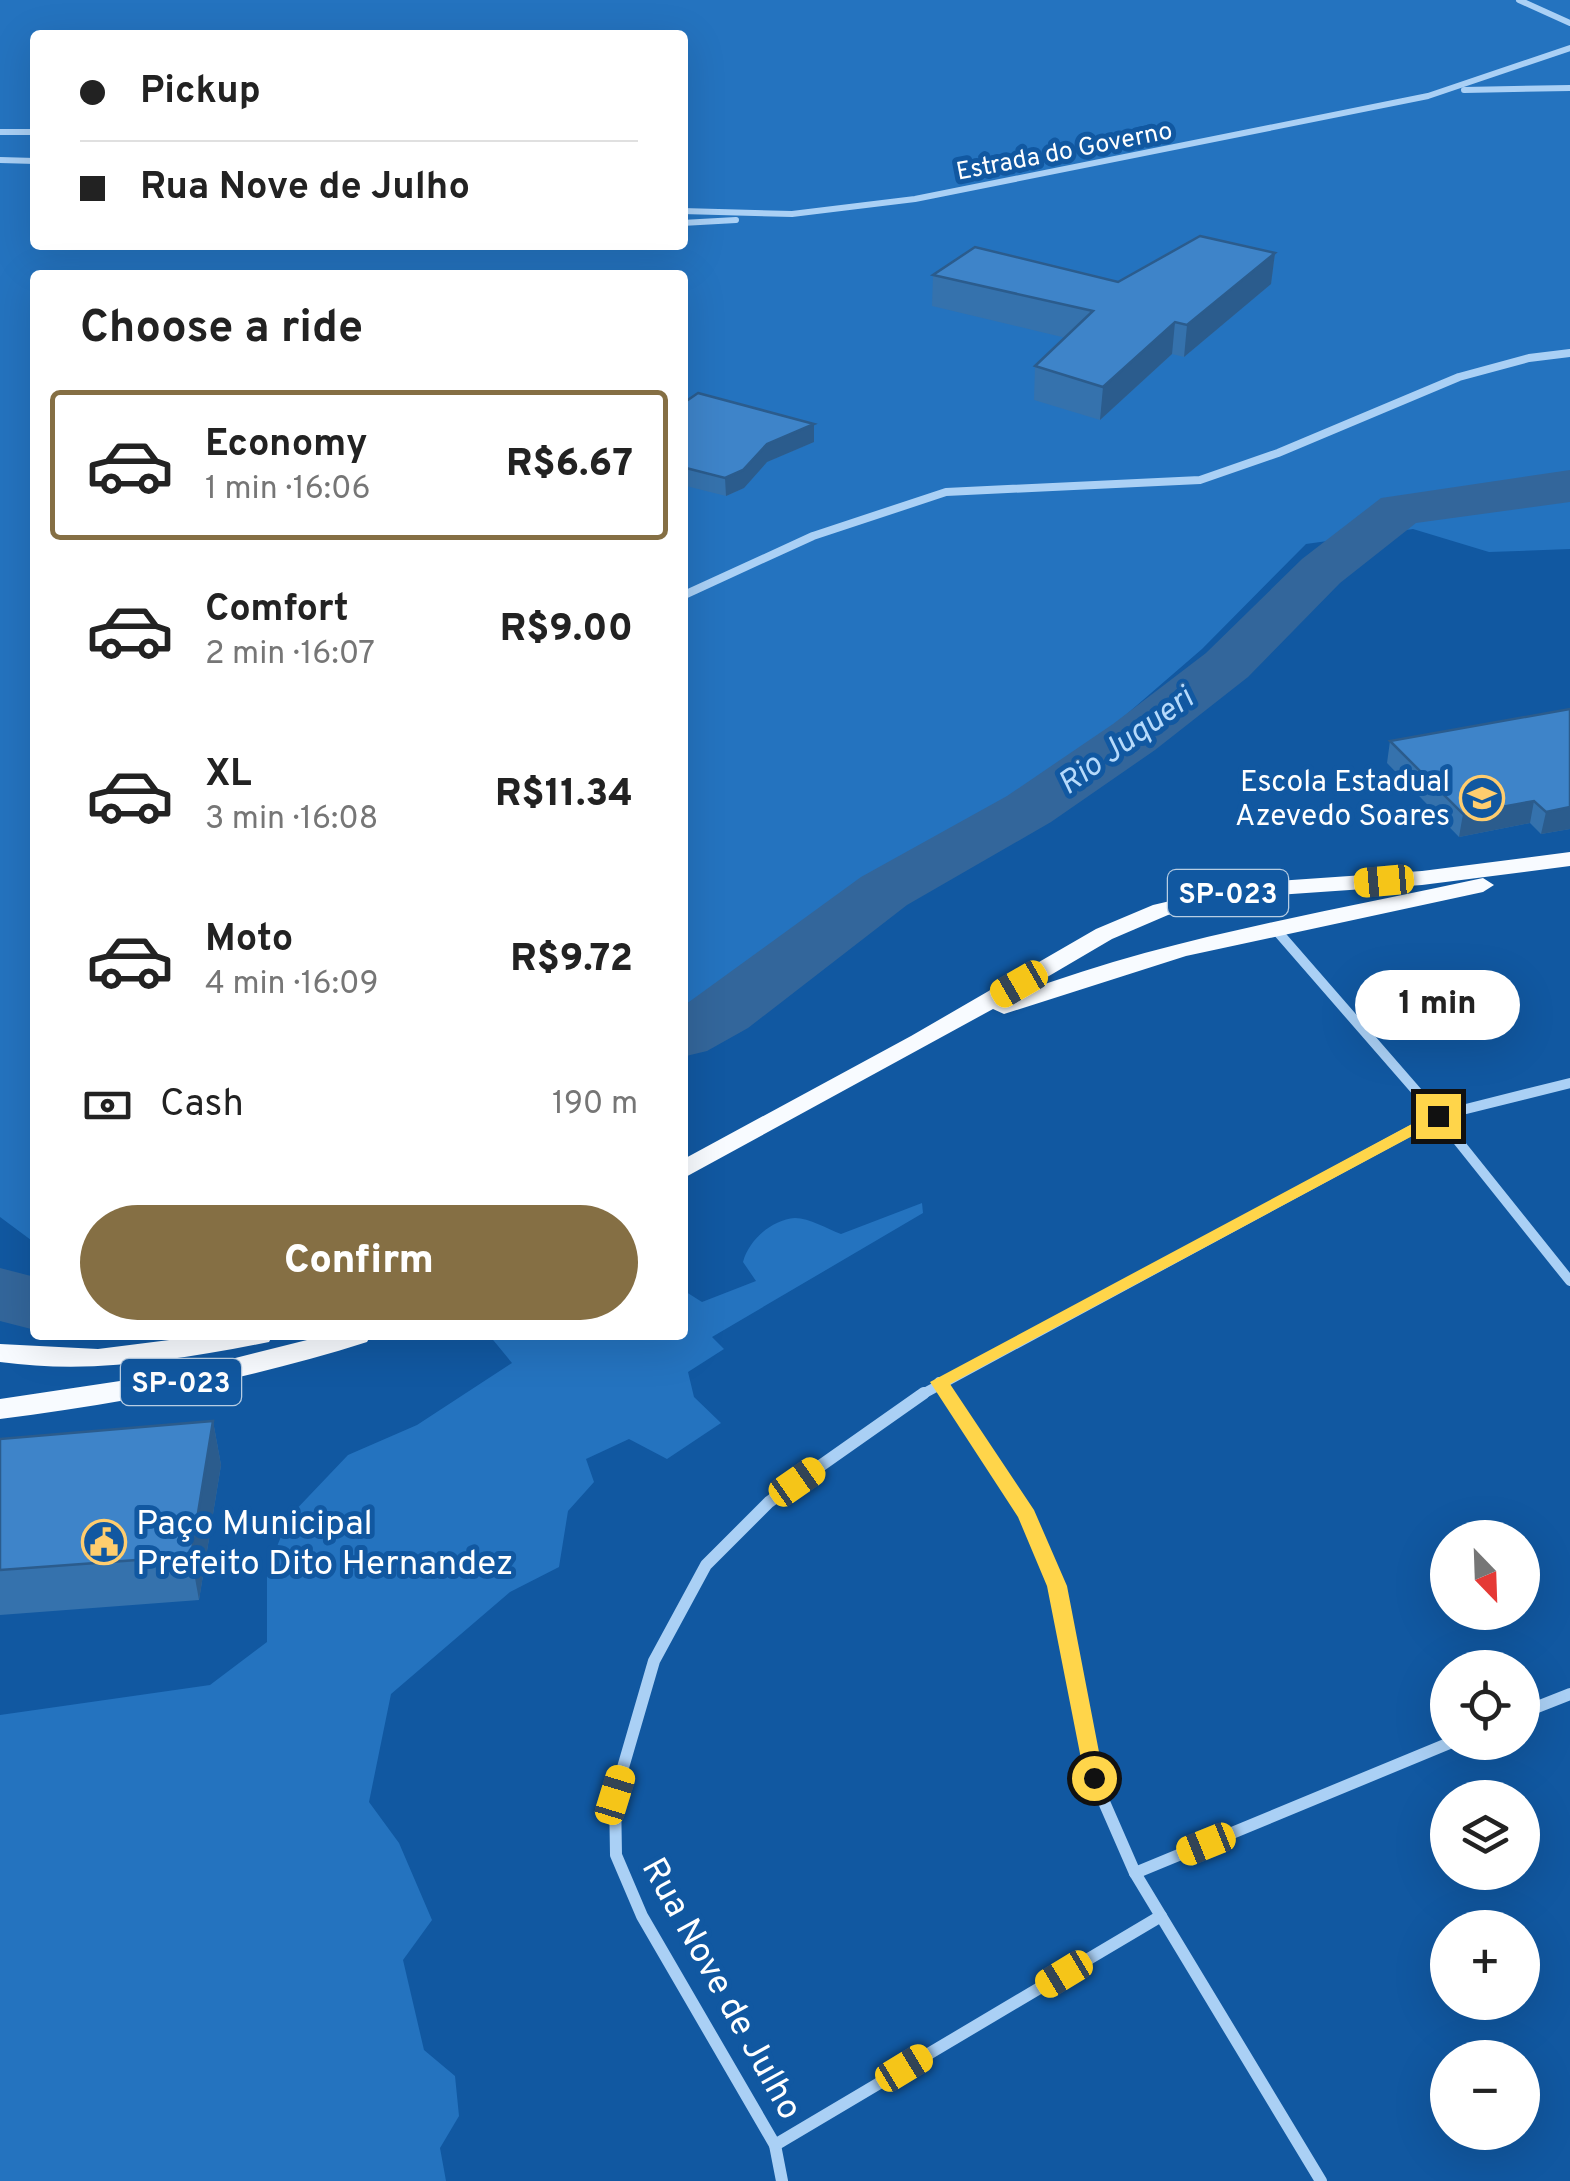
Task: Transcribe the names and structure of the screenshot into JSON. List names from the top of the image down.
{
  "streets": {
    "main road": ["SP-023"],
    "street": ["Estrada do Governo", "Rua Nove de Julho"]
  },
  "water": ["Rio Juqueri"],
  "places": {
    "school or university": ["Escola Estadual Azevedo Soares"],
    "public building": ["Paço Municipal Prefeito Dito Hernandez"]
  },
  "north": "bottom right",
  "page": {
    "banner": ["Pickup", "Rua Nove de Julho"],
    "heading": "Choose a ride",
    "list": [
      {
        "name": "Economy",
        "note": "1 min · 16:06",
        "value": "R$6.67"
      },
      {
        "name": "Comfort",
        "note": "2 min · 16:07",
        "value": "R$9.00"
      },
      {
        "name": "XL",
        "note": "3 min · 16:08",
        "value": "R$11.34"
      },
      {
        "name": "Moto",
        "note": "4 min · 16:09",
        "value": "R$9.72"
      }
    ],
    "bubble": "1 min",
    "pay": ["Cash", "190 m"],
    "buttons": "Confirm",
    "map_buttons": ["+", "−"]
  }
}
